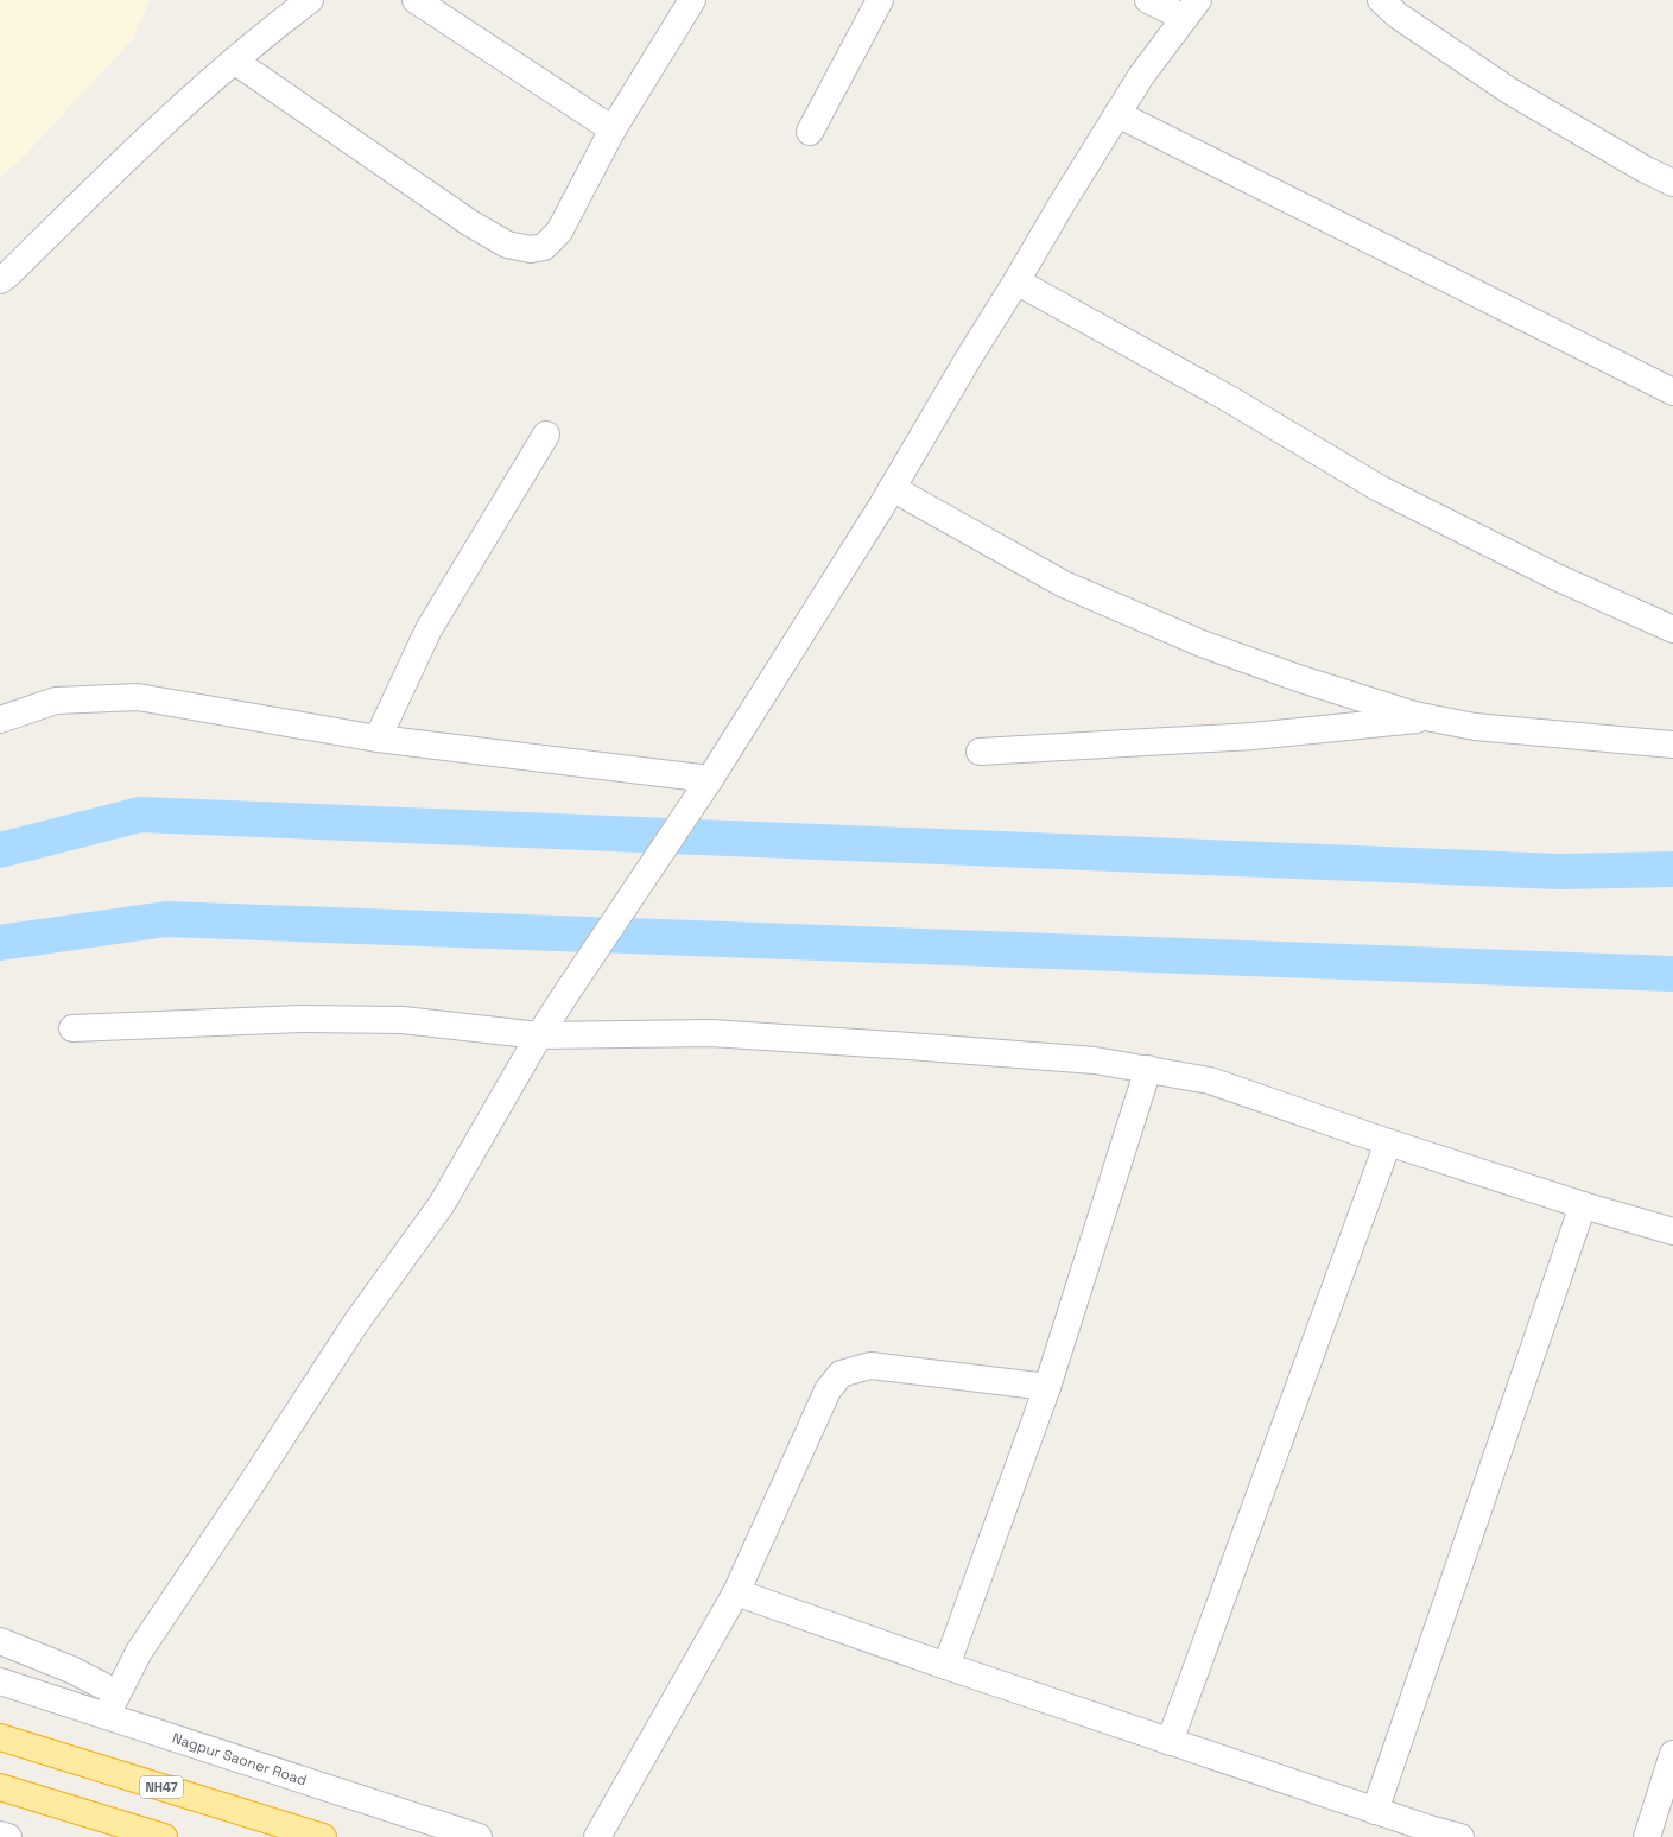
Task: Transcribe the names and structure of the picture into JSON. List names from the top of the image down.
{
  "streets": {
    "highway": ["NH47"],
    "street": ["Nagpur Saoner Road"]
  }
}
